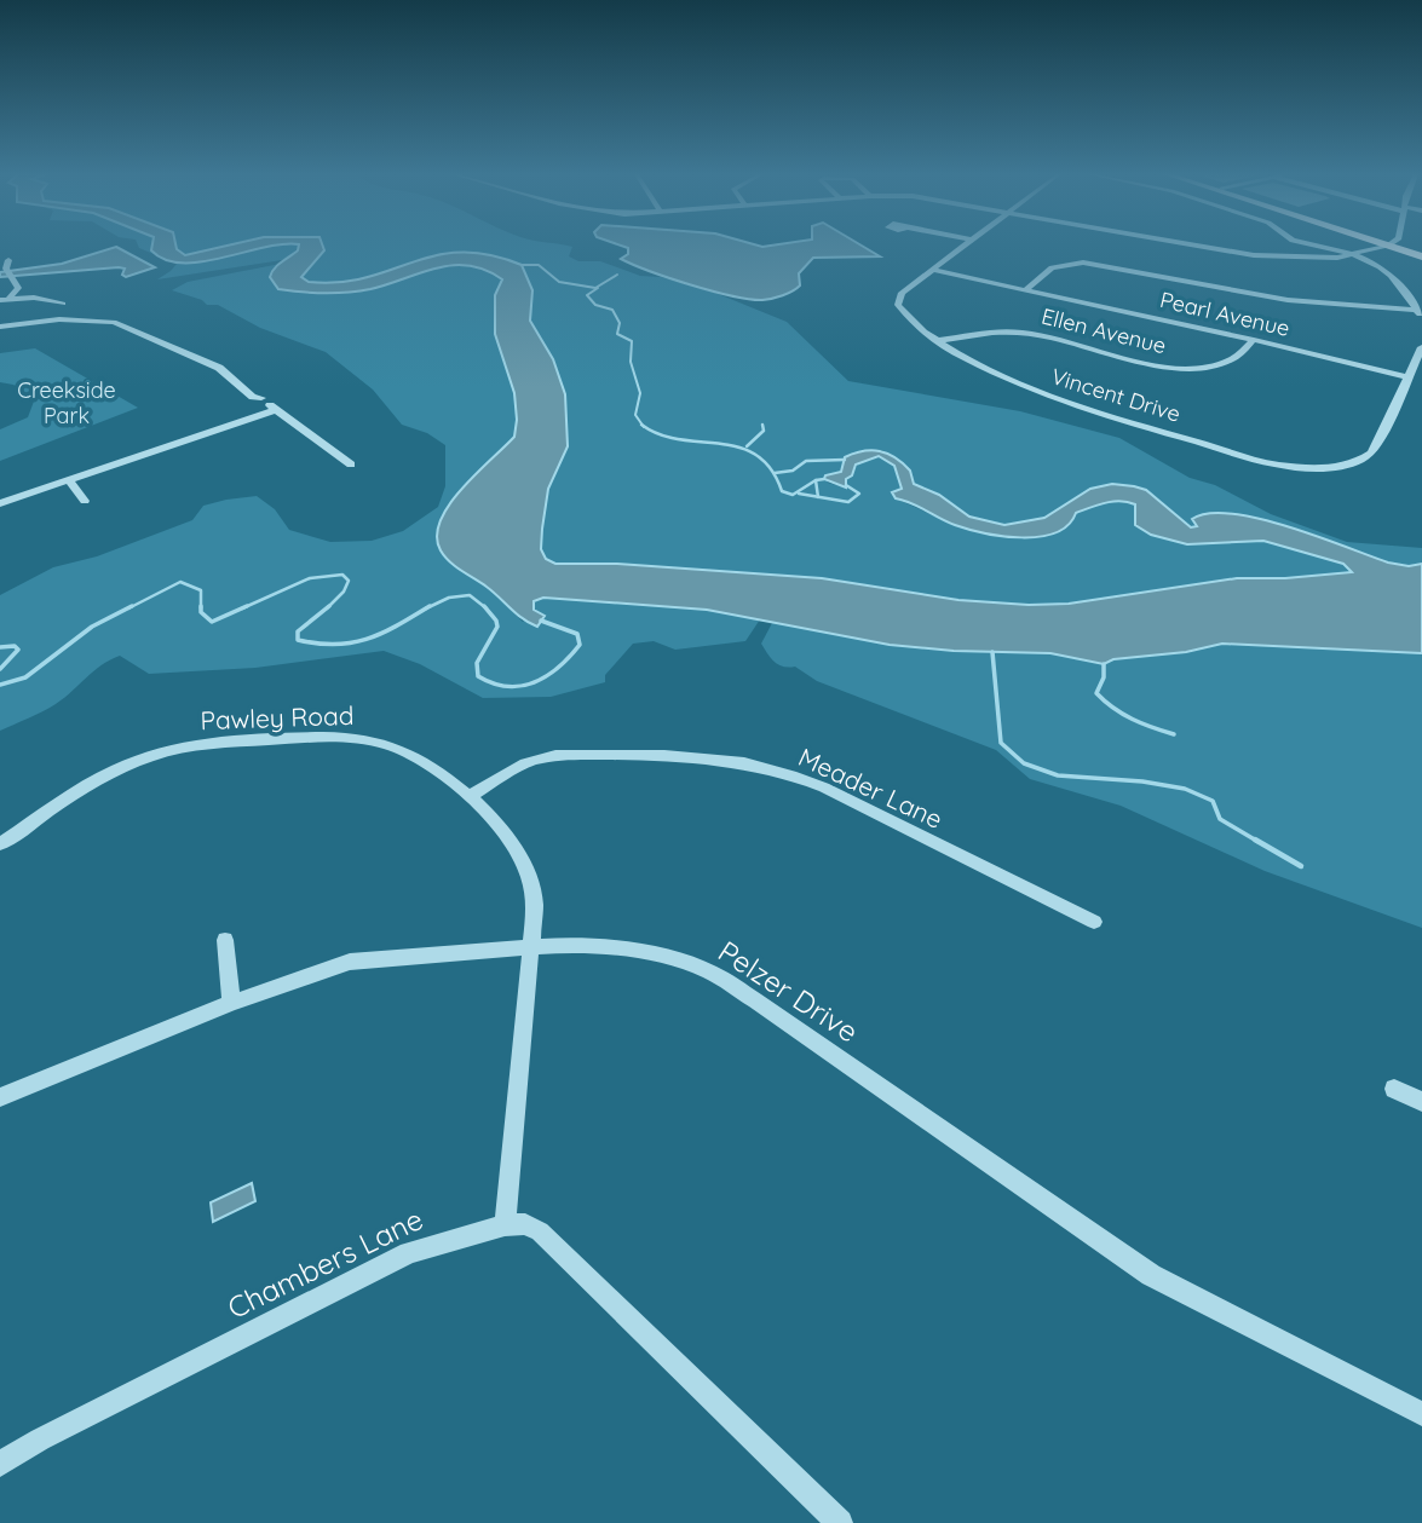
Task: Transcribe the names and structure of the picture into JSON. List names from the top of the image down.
{
  "streets": {
    "street": [
      "Pearl Avenue",
      "Ellen Avenue",
      "Vincent Drive",
      "Pawley Road",
      "Meader Lane",
      "Pelzer Drive",
      "Chambers Lane"
    ]
  },
  "crossings": [
    ["Pearl Avenue", "Ellen Avenue"],
    ["Pearl Avenue", "Vincent Drive"],
    ["Ellen Avenue", "Vincent Drive"],
    ["Pawley Road", "Meader Lane"],
    ["Pawley Road", "Pelzer Drive"],
    ["Pawley Road", "Chambers Lane"]
  ],
  "parks": ["Creekside Park"]
}
